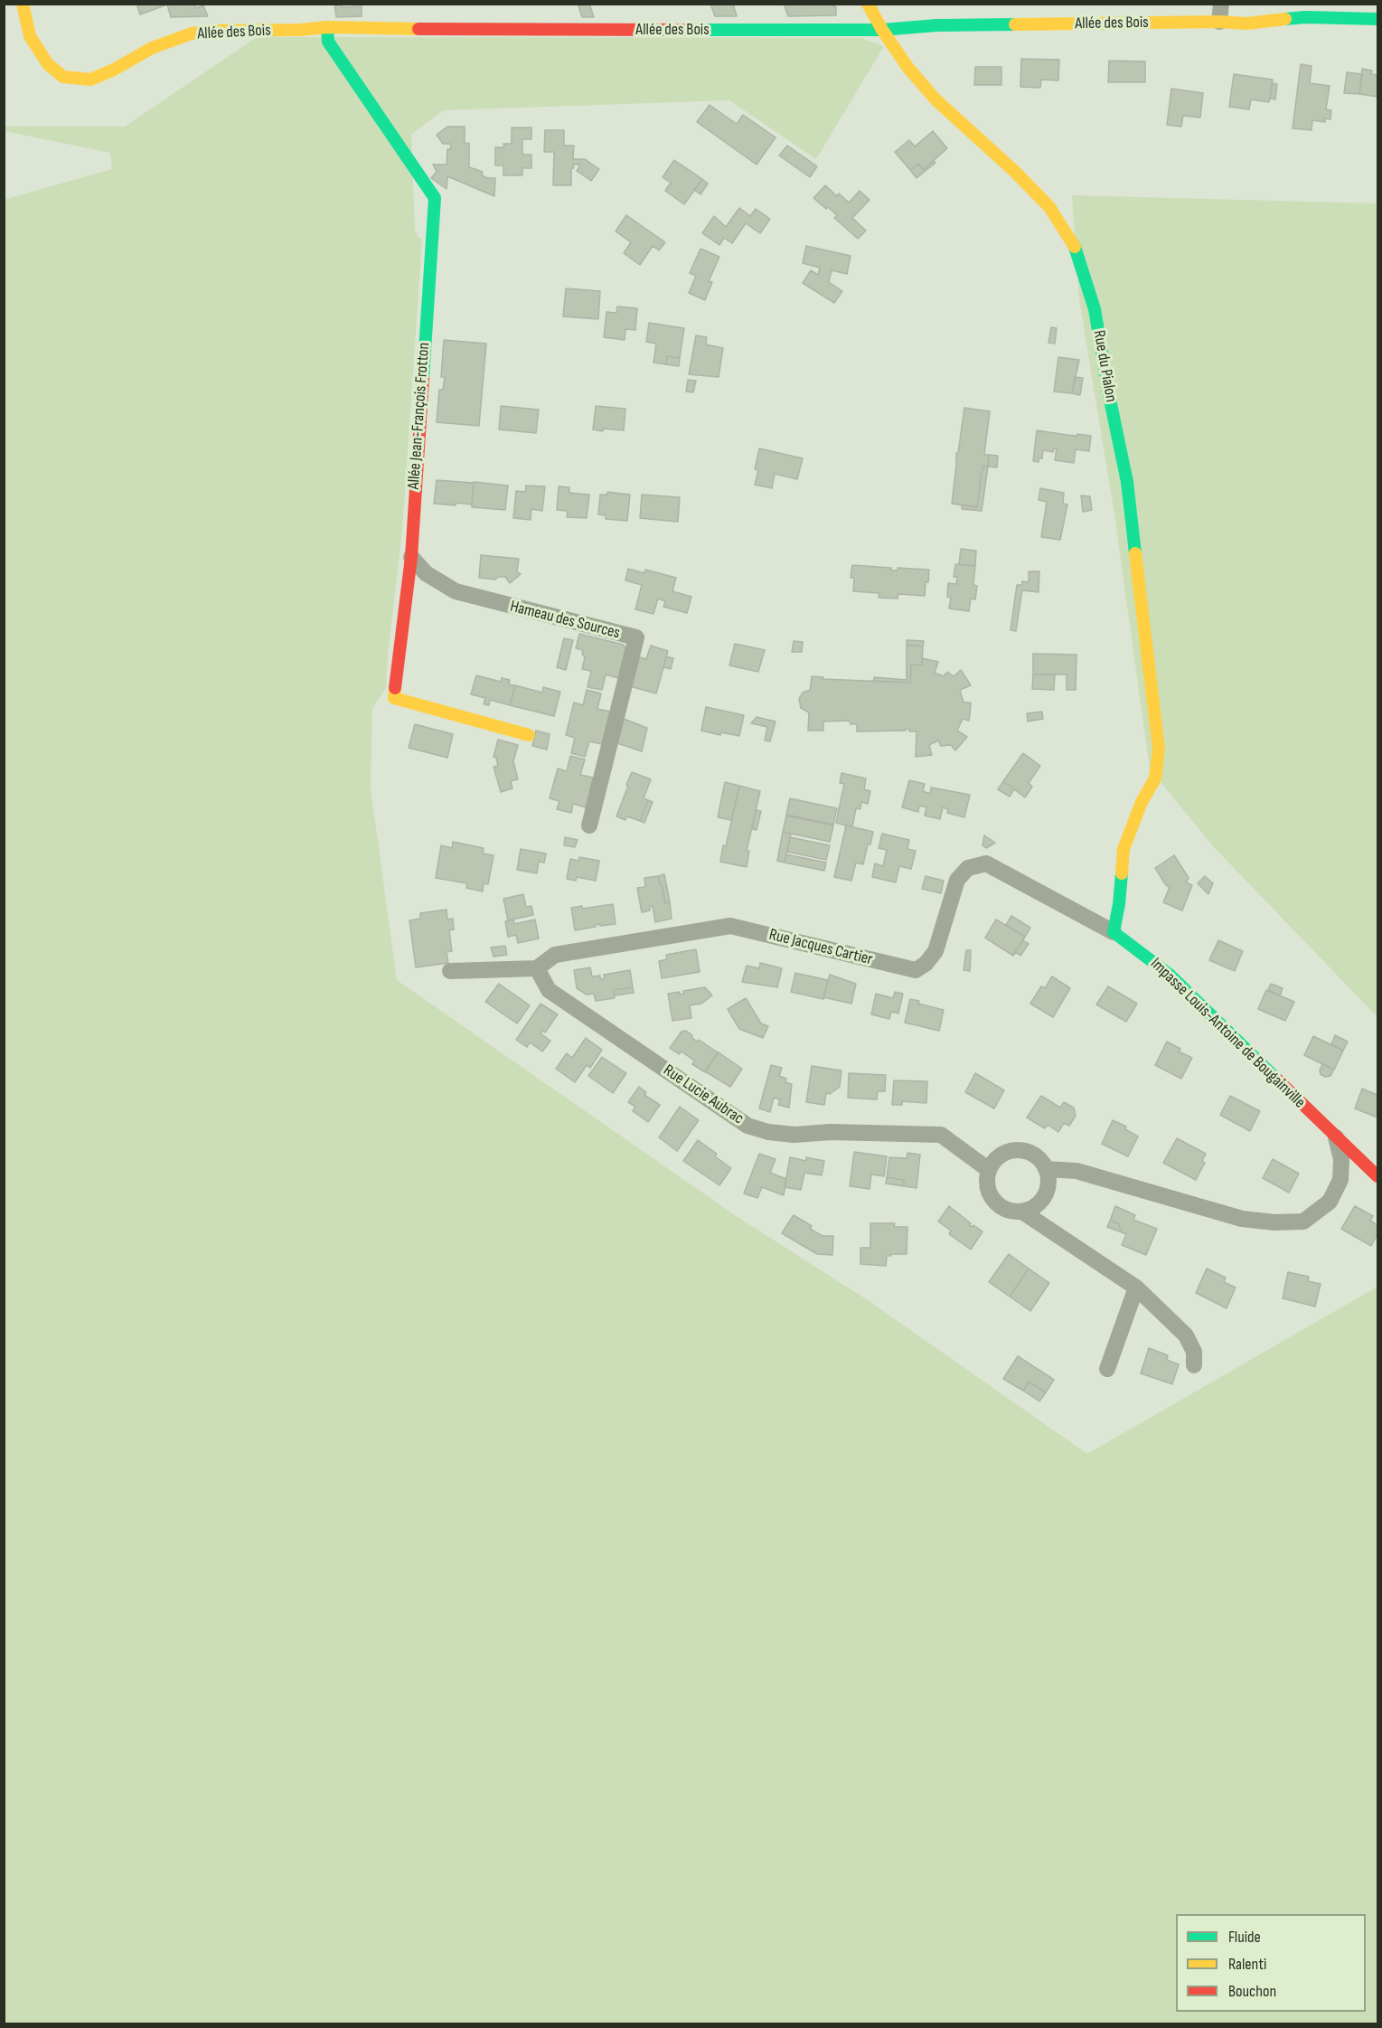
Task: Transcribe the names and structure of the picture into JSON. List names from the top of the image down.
{
  "streets": {
    "street": [
      "Allée des Bois",
      "Rue du Pialon",
      "Allée Jean-François Frotton",
      "Hameau des Sources",
      "Rue Jacques Cartier",
      "Impasse Louis-Antoine de Bougainville",
      "Rue Lucie Aubrac"
    ]
  },
  "crossings": [
    ["Allée des Bois", "Rue du Pialon"],
    ["Allée des Bois", "Allée Jean-François Frotton"],
    ["Rue du Pialon", "Rue Jacques Cartier"],
    ["Rue du Pialon", "Impasse Louis-Antoine de Bougainville"],
    ["Allée Jean-François Frotton", "Hameau des Sources"],
    ["Rue Jacques Cartier", "Impasse Louis-Antoine de Bougainville"],
    ["Rue Jacques Cartier", "Rue Lucie Aubrac"]
  ],
  "legend": ["Fluide", "Ralenti", "Bouchon"]
}
